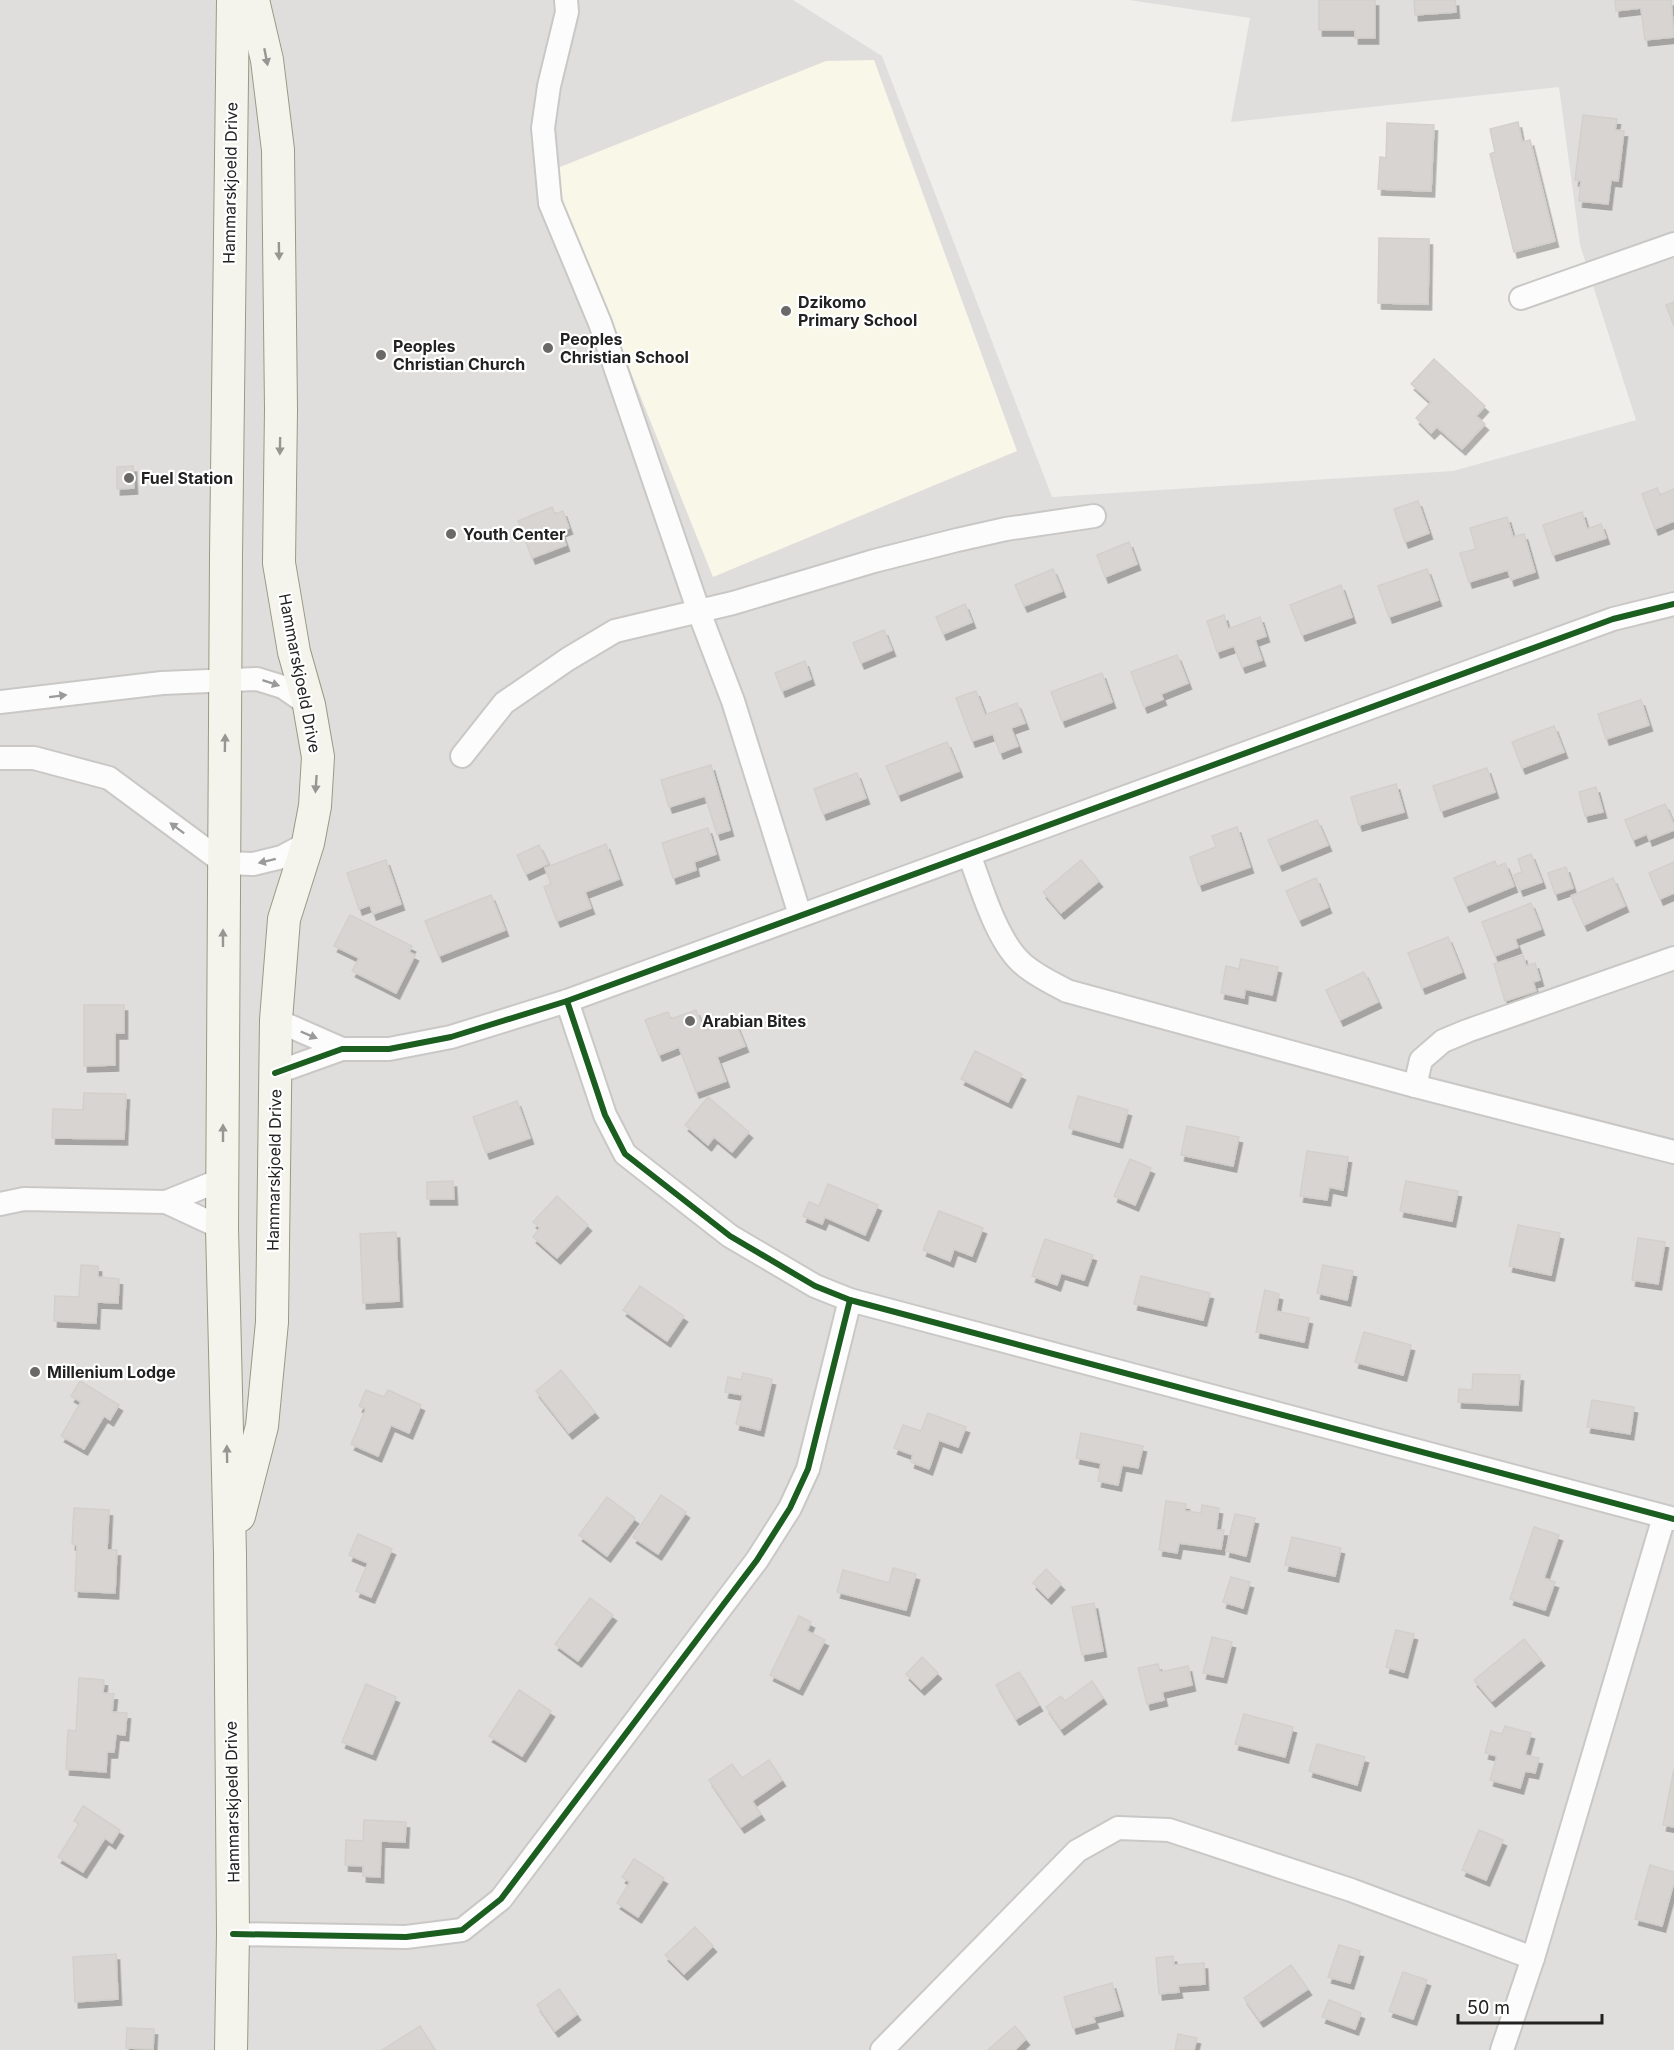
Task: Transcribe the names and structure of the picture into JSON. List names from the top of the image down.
{
  "streets": {
    "main road": ["Hammarskjoeld Drive"]
  },
  "places": [
    "Dzikomo Primary School",
    "Peoples Christian School",
    "Peoples Christian Church",
    "Fuel Station",
    "Youth Center",
    "Arabian Bites",
    "Millenium Lodge"
  ],
  "scale_bar": "50 m"
}
